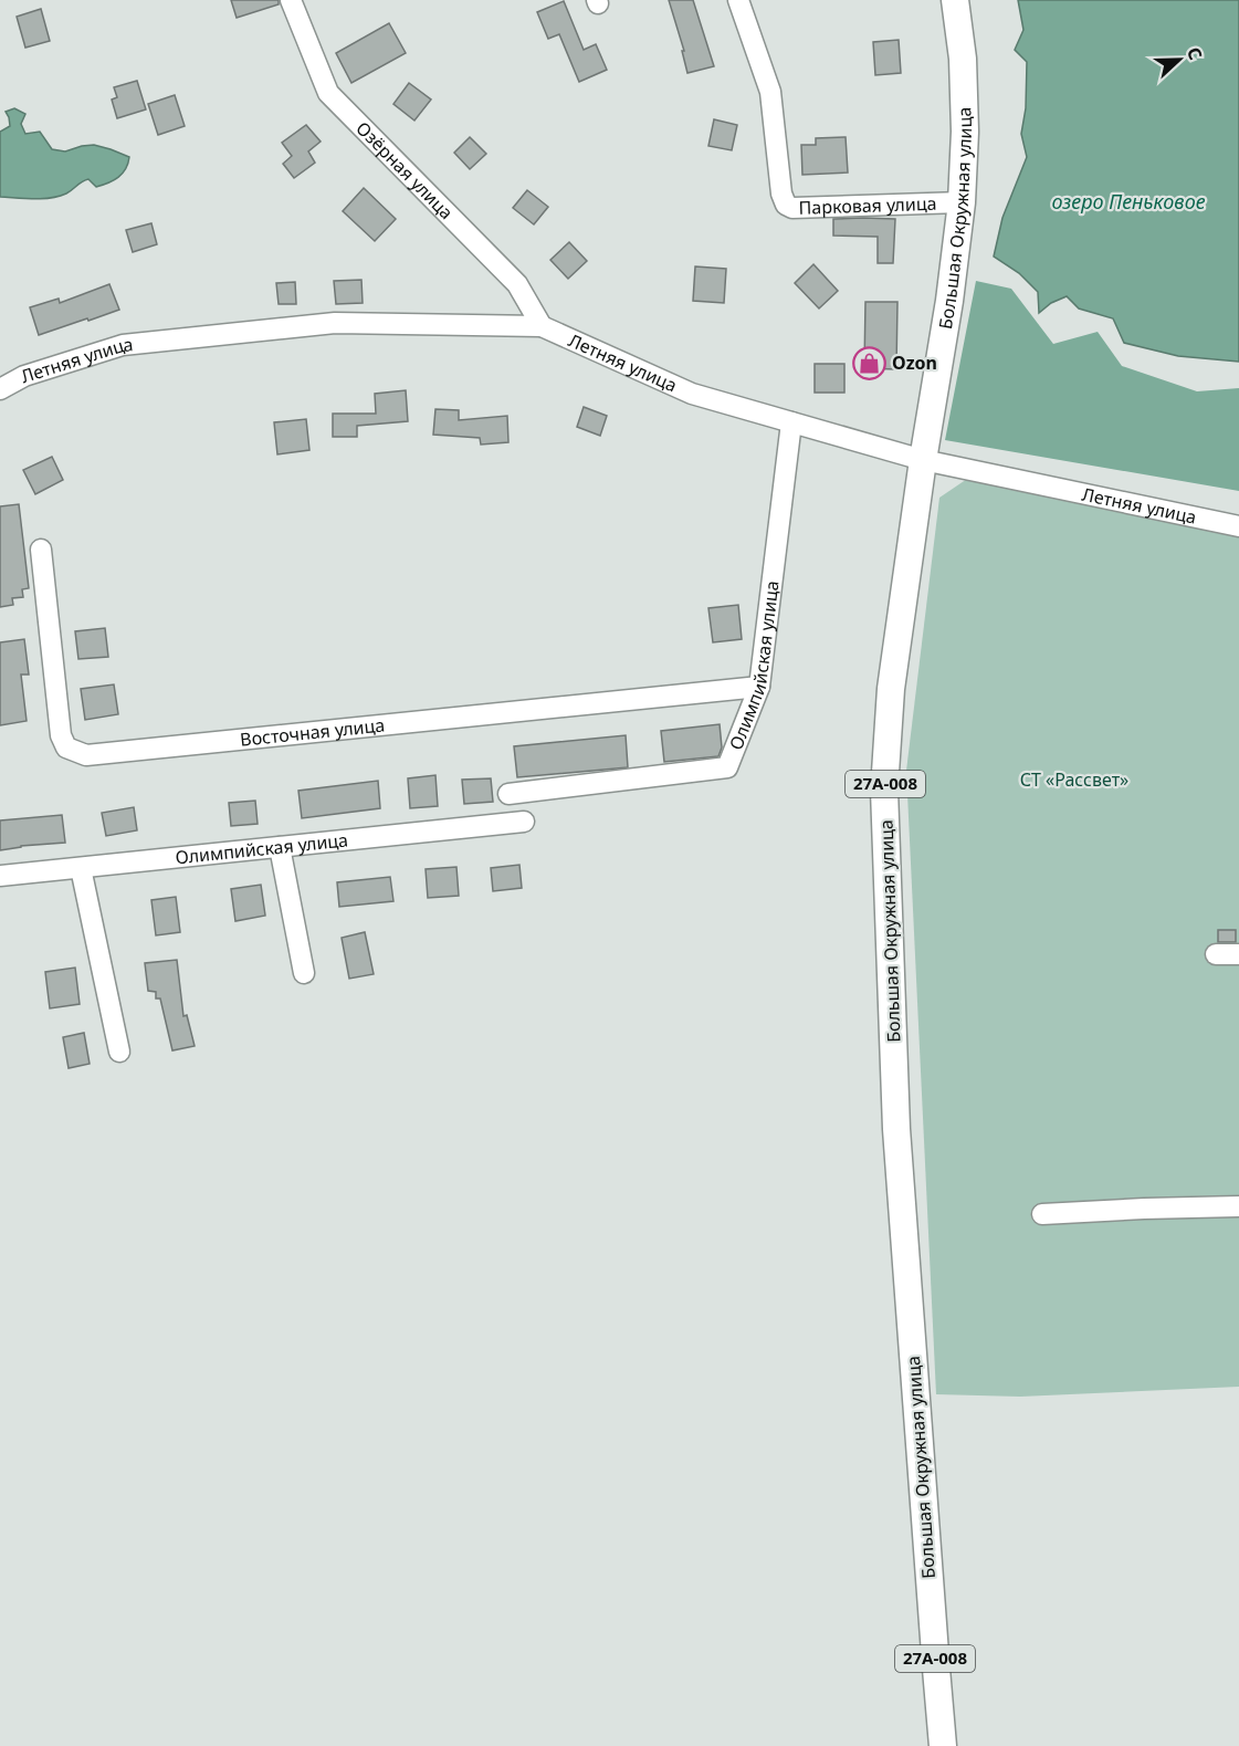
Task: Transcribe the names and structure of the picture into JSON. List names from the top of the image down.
{
  "streets": {
    "main road": ["Большая Окружная улица", "27А-008"],
    "street": [
      "Озёрная улица",
      "Парковая улица",
      "Летняя улица",
      "Олимпийская улица",
      "Восточная улица"
    ]
  },
  "crossings": [
    ["Озёрная улица", "Летняя улица"],
    ["Парковая улица", "Большая Окружная улица"],
    ["Большая Окружная улица", "Летняя улица"],
    ["Летняя улица", "Олимпийская улица"],
    ["Олимпийская улица", "Восточная улица"]
  ],
  "water": ["озеро Пеньковое"],
  "parks": ["СТ «Рассвет»"],
  "places": {
    "shop": ["Ozon"]
  },
  "north": "right"
}
